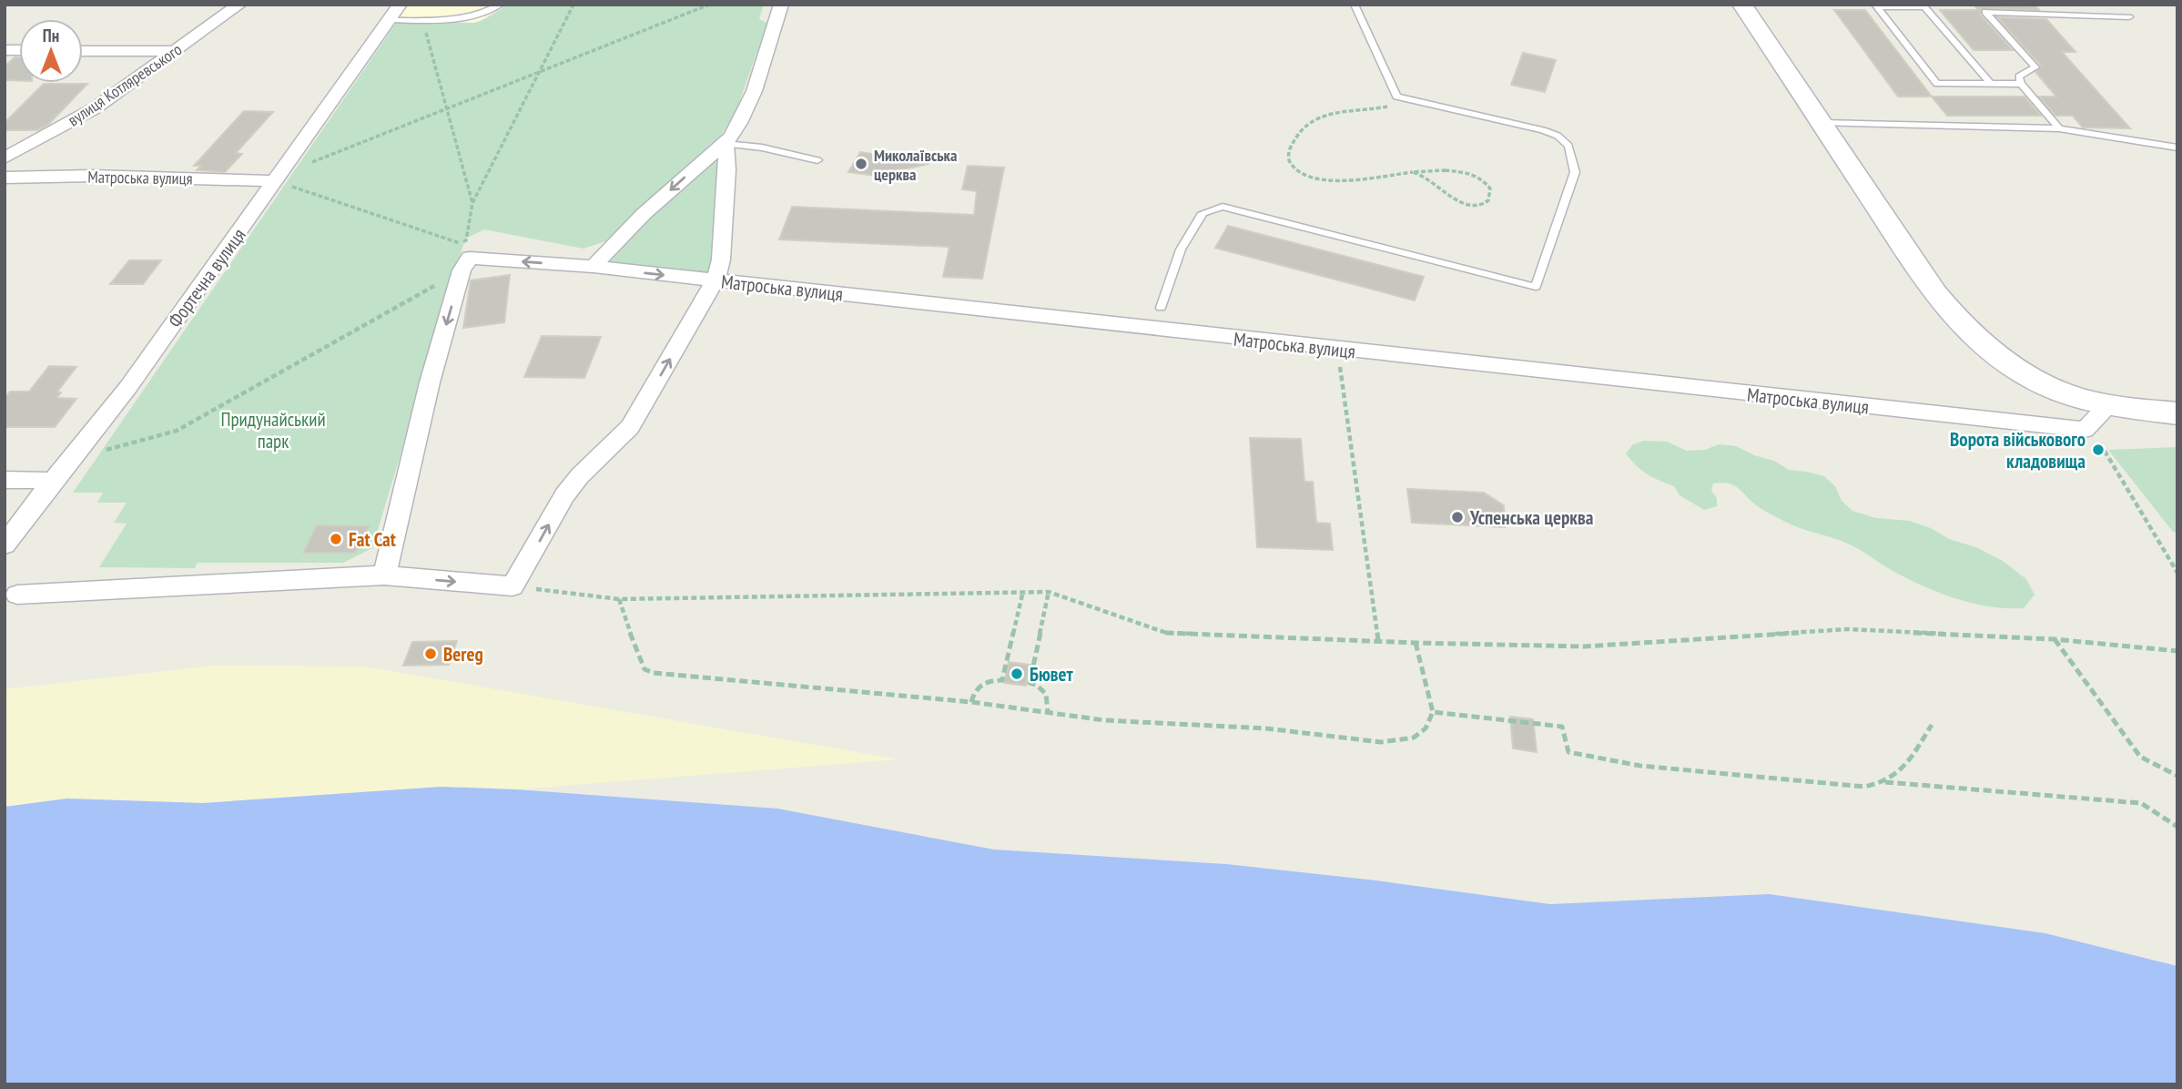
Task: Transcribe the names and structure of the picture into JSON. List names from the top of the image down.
{
  "streets": {
    "street": ["вулиця Котляревського", "Матроська вулиця", "Фортечна вулиця"]
  },
  "crossings": [
    ["Матроська вулиця", "Фортечна вулиця"]
  ],
  "parks": ["Придунайський парк"],
  "places": [
    "Миколаївська церква",
    "Ворота військового кладовища",
    "Успенська церква",
    "Fat Cat",
    "Bereg",
    "Бювет"
  ],
  "north": "top"
}
